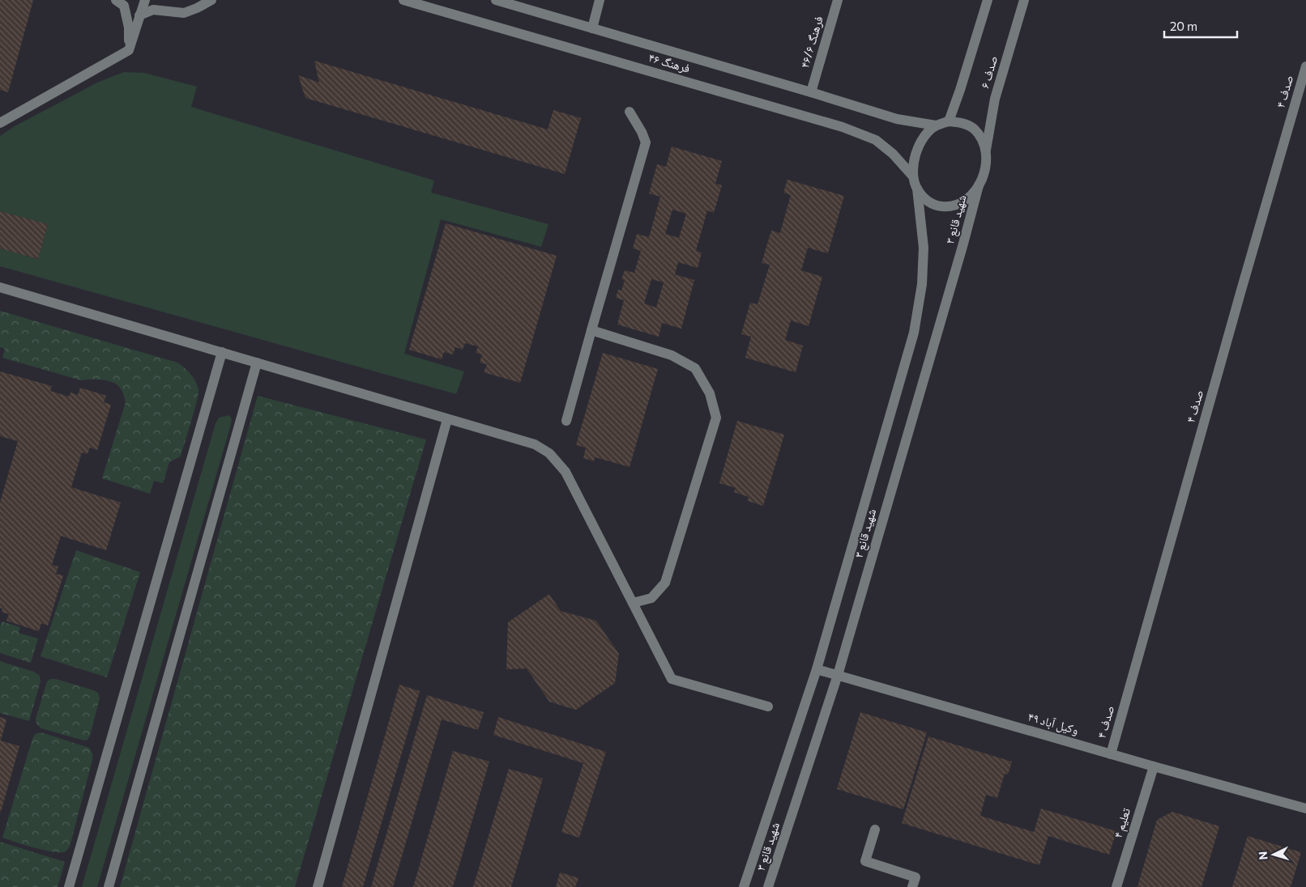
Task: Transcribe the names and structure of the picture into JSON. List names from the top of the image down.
{
  "streets": {
    "street": [
      "فرهنگ ۴۶/۶",
      "فرهنگ ۴۶",
      "صدف ۶",
      "صدف ۴",
      "شهید قانع ۳",
      "وکیل آباد ۴۹",
      "تعلیم ۴"
    ]
  },
  "crossings": [
    ["فرهنگ ۴۶/۶", "فرهنگ ۴۶"],
    ["فرهنگ ۴۶", "صدف ۶"],
    ["فرهنگ ۴۶", "شهید قانع ۳"],
    ["صدف ۶", "شهید قانع ۳"],
    ["صدف ۴", "وکیل آباد ۴۹"],
    ["شهید قانع ۳", "وکیل آباد ۴۹"],
    ["وکیل آباد ۴۹", "تعلیم ۴"]
  ],
  "scale_bar": "20 m",
  "north": "left"
}
